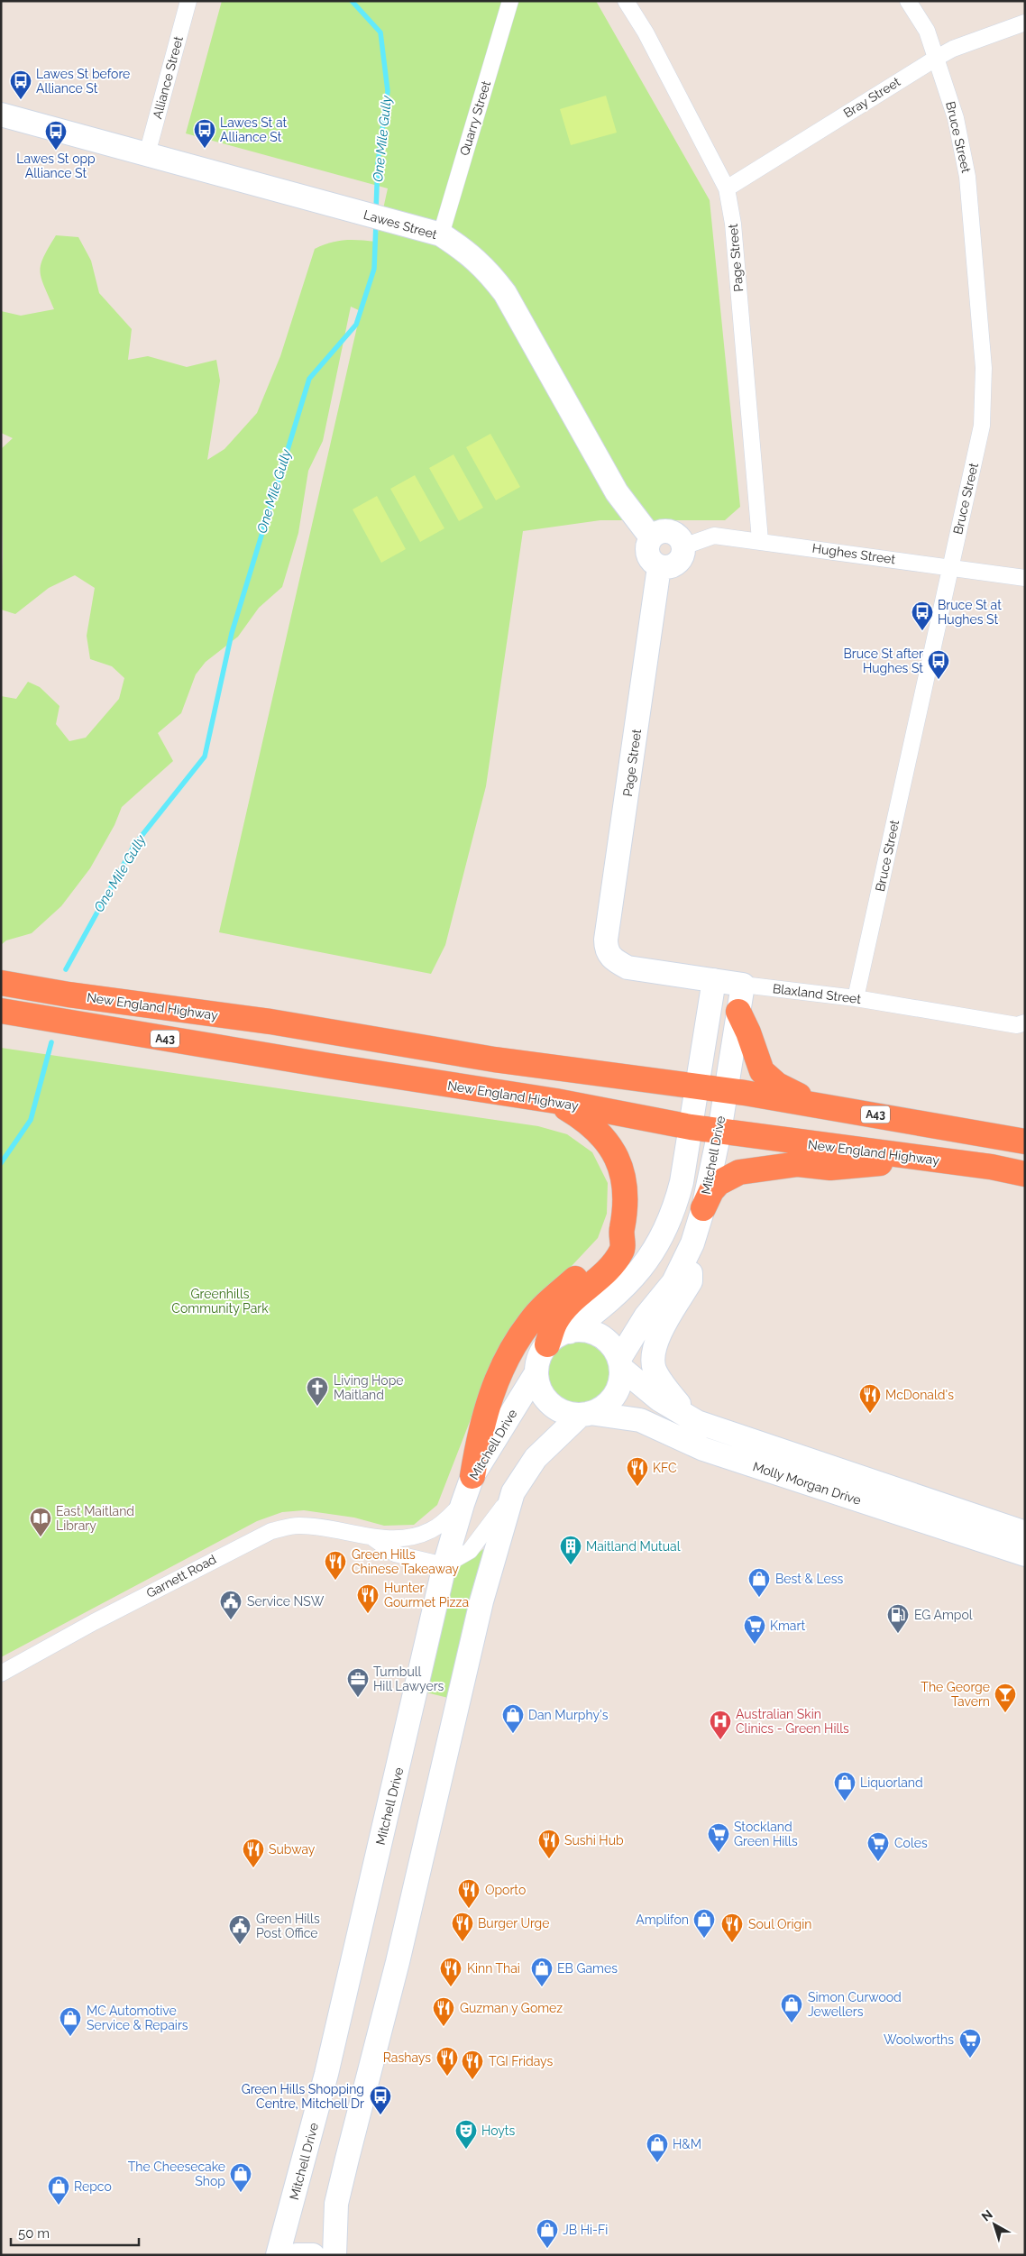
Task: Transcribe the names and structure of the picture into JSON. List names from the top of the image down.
{
  "streets": {
    "highway": ["New England Highway", "A43"],
    "main road": [
      "Lawes Street",
      "Page Street",
      "Blaxland Street",
      "Mitchell Drive",
      "Molly Morgan Drive"
    ],
    "street": [
      "Alliance Street",
      "Bray Street",
      "Quarry Street",
      "Bruce Street",
      "Hughes Street",
      "Garnett Road"
    ]
  },
  "crossings": [
    ["Alliance Street", "Lawes Street"],
    ["Bray Street", "Bruce Street"],
    ["Bray Street", "Page Street"],
    ["Quarry Street", "Lawes Street"],
    ["Bruce Street", "Hughes Street"],
    ["Bruce Street", "Blaxland Street"],
    ["Lawes Street", "Page Street"],
    ["Lawes Street", "Hughes Street"],
    ["Page Street", "Hughes Street"],
    ["Page Street", "Blaxland Street"],
    ["Blaxland Street", "Mitchell Drive"],
    ["New England Highway", "Mitchell Drive"],
    ["Mitchell Drive", "Molly Morgan Drive"],
    ["Mitchell Drive", "Garnett Road"]
  ],
  "water": ["One Mile Gully"],
  "parks": ["Greenhills Community Park"],
  "places": {
    "bus stop": [
      "Lawes St before Alliance St",
      "Lawes St at Alliance St",
      "Lawes St opp Alliance St",
      "Bruce St at Hughes St",
      "Bruce St after Hughes St",
      "Green Hills Shopping Centre, Mitchell Dr"
    ],
    "church": ["Living Hope Maitland"],
    "restaurant": [
      "McDonald's",
      "KFC",
      "Green Hills Chinese Takeaway",
      "Hunter Gourmet Pizza",
      "Sushi Hub",
      "Subway",
      "Oporto",
      "Burger Urge",
      "Soul Origin",
      "Kinn Thai",
      "Guzman y Gomez",
      "Rashays",
      "TGI Fridays"
    ],
    "library": ["East Maitland Library"],
    "building": ["Maitland Mutual"],
    "shop": [
      "Best & Less",
      "Dan Murphy's",
      "Liquorland",
      "Amplifon",
      "EB Games",
      "Simon Curwood Jewellers",
      "MC Automotive Service & Repairs",
      "H&M",
      "The Cheesecake Shop",
      "Repco",
      "JB Hi-Fi"
    ],
    "public building": ["Service NSW", "Green Hills Post Office"],
    "fuel station": ["EG Ampol"],
    "supermarket": [
      "Kmart",
      "Stockland Green Hills",
      "Coles",
      "Woolworths"
    ],
    "office": ["Turnbull Hill Lawyers"],
    "bar": ["The George Tavern"],
    "hospital": ["Australian Skin Clinics - Green Hills"],
    "theatre": ["Hoyts"]
  },
  "scale_bar": "50 m",
  "north": "top left"
}
